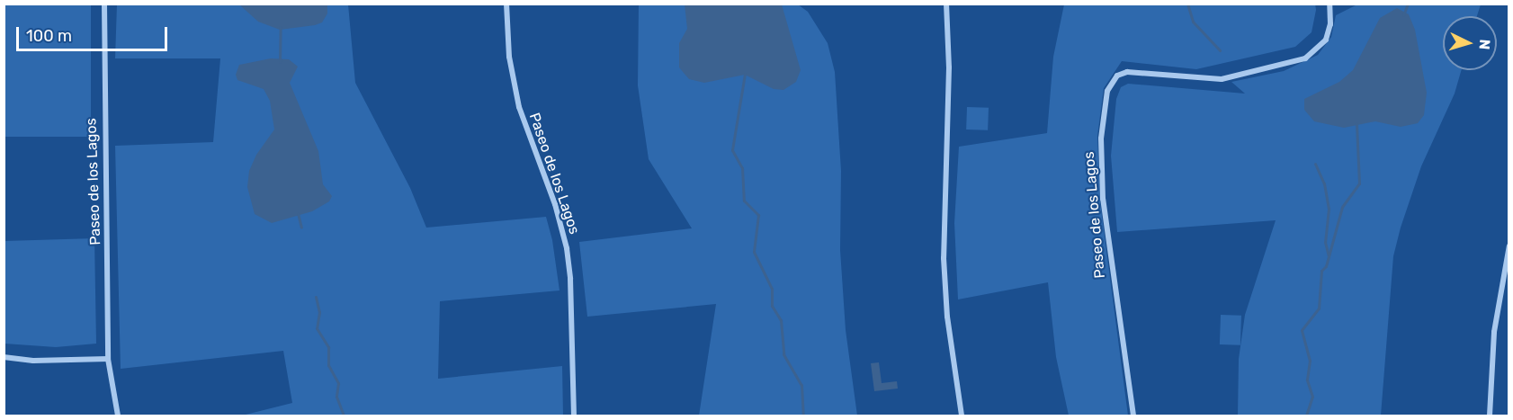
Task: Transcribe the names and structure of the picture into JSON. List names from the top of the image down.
{
  "streets": {
    "street": ["Paseo de los Lagos"]
  },
  "scale_bar": "100 m",
  "north": "right"
}
